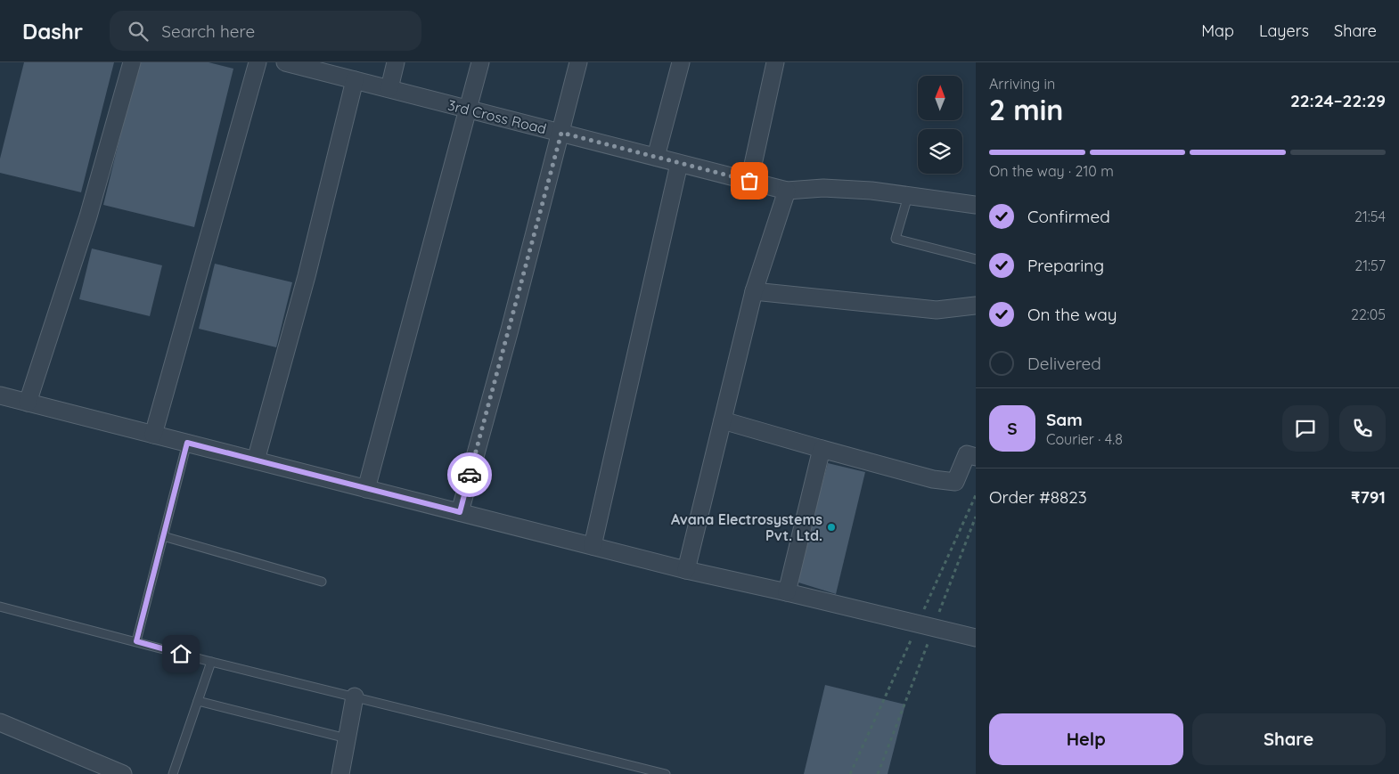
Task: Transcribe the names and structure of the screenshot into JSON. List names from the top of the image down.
{
  "streets": {
    "street": ["3rd Cross Road"]
  },
  "places": ["Avana Electrosystems Pvt. Ltd."],
  "north": "top",
  "page": {
    "header": "Dashr",
    "search": "Search here",
    "nav": ["Map", "Layers", "Share"],
    "heading": ["2 min", "Arriving in", "22:24–22:29"],
    "panel": [
      "Sam",
      "Courier · 4.8",
      "Order #8823",
      "₹791"
    ],
    "bar": "On the way · 210 m",
    "list": [
      ["Confirmed", "21:54"],
      ["Preparing", "21:57"],
      ["On the way", "22:05"],
      "Delivered"
    ],
    "round": "S",
    "buttons": ["Help", "Share"]
  }
}
